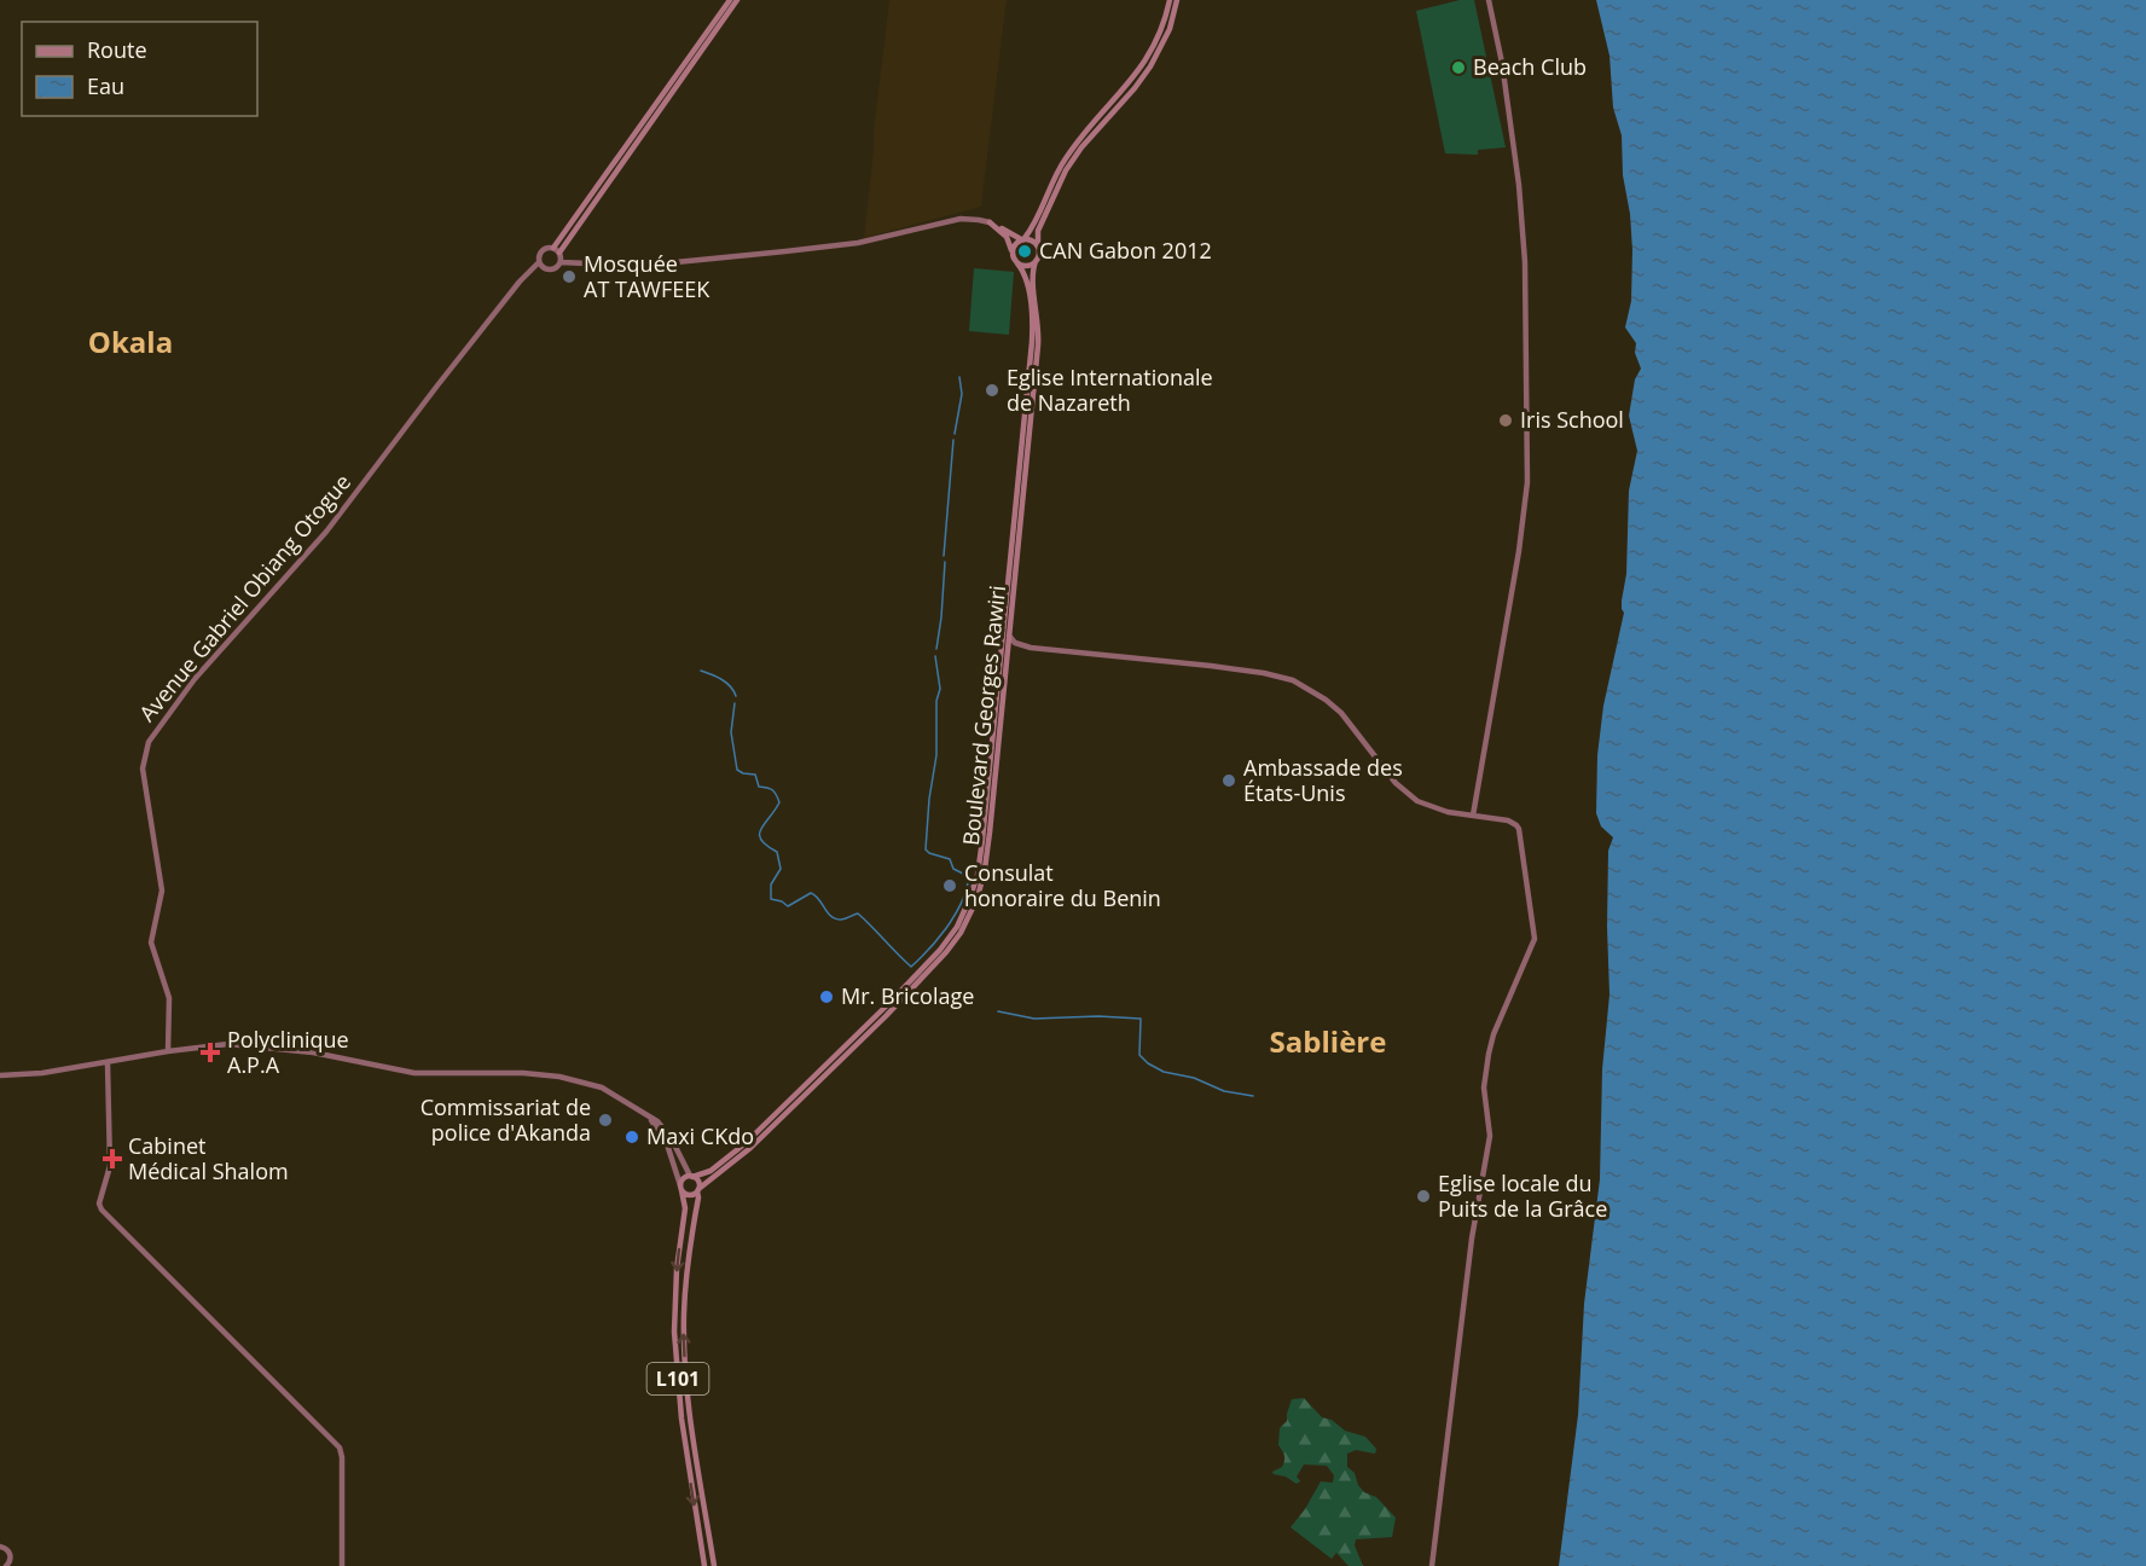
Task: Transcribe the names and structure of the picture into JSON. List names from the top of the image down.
{
  "streets": {
    "main road": ["Boulevard Georges Rawiri", "L101"],
    "street": ["Avenue Gabriel Obiang Otogue"]
  },
  "crossings": [
    ["Boulevard Georges Rawiri", "L101"]
  ],
  "districts": ["Okala", "Sablière"],
  "places": {
    "other": [
      "Beach Club",
      "CAN Gabon 2012",
      "Mosquée AT TAWFEEK",
      "Eglise Internationale de Nazareth",
      "Iris School",
      "Ambassade des États-Unis",
      "Consulat honoraire du Benin",
      "Mr. Bricolage",
      "Commissariat de police d'Akanda",
      "Maxi CKdo",
      "Eglise locale du Puits de la Grâce"
    ],
    "health": ["Polyclinique A.P.A", "Cabinet Médical Shalom"]
  },
  "legend": ["Route", "Eau"]
}
